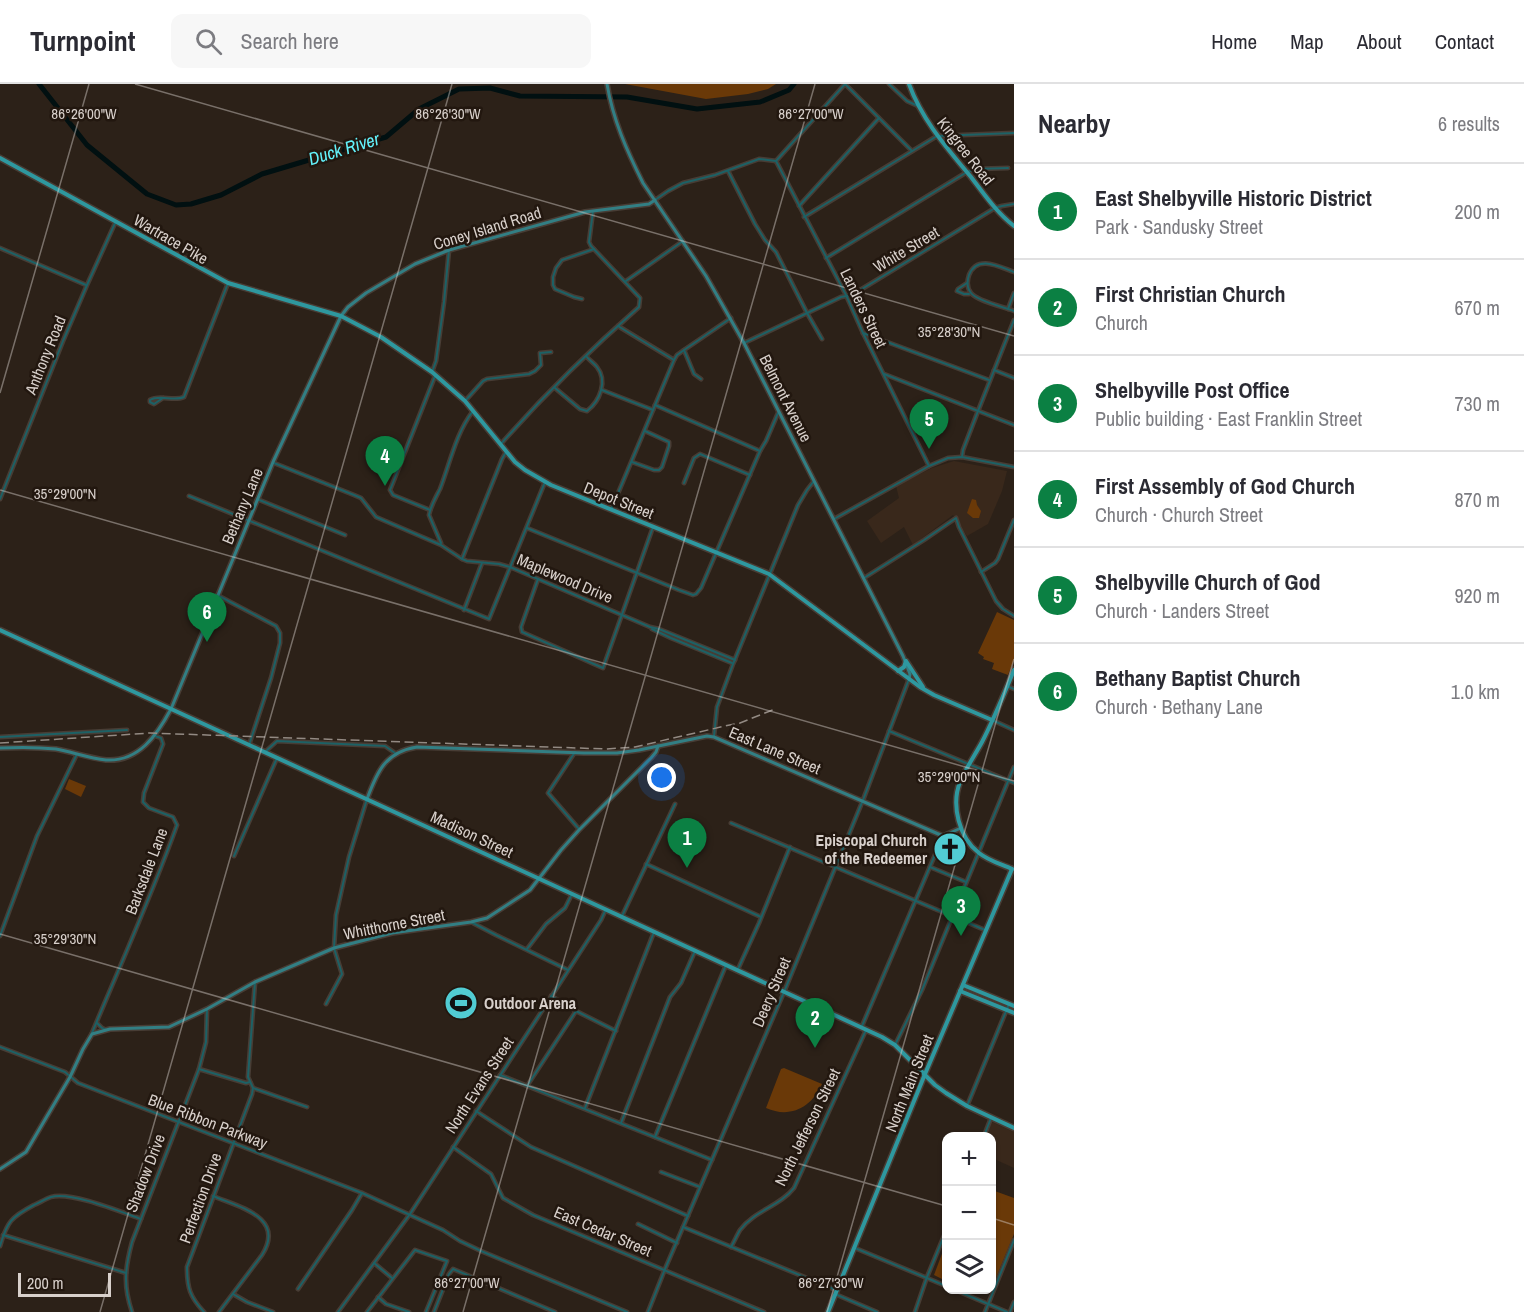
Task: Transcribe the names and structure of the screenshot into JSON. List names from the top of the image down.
{
  "streets": {
    "main road": [
      "Kingree Road",
      "Wartrace Pike",
      "Depot Street",
      "Madison Street",
      "North Main Street"
    ],
    "street": [
      "Coney Island Road",
      "White Street",
      "Landers Street",
      "Anthony Road",
      "Belmont Avenue",
      "Bethany Lane",
      "Maplewood Drive",
      "East Lane Street",
      "Barksdale Lane",
      "Whitthorne Street",
      "Deery Street",
      "North Evans Street",
      "Blue Ribbon Parkway",
      "North Jefferson Street",
      "Shadow Drive",
      "Perfection Drive",
      "East Cedar Street"
    ]
  },
  "crossings": [
    ["Kingree Road", "White Street"],
    ["Coney Island Road", "Wartrace Pike"],
    ["Coney Island Road", "Belmont Avenue"],
    ["Coney Island Road", "Depot Street"],
    ["Coney Island Road", "Bethany Lane"],
    ["Wartrace Pike", "Anthony Road"],
    ["Wartrace Pike", "Depot Street"],
    ["Wartrace Pike", "Bethany Lane"],
    ["White Street", "Landers Street"],
    ["White Street", "Belmont Avenue"],
    ["Belmont Avenue", "Depot Street"],
    ["Belmont Avenue", "Deery Street"],
    ["Depot Street", "Bethany Lane"],
    ["Depot Street", "Deery Street"],
    ["Bethany Lane", "Maplewood Drive"],
    ["Bethany Lane", "Madison Street"],
    ["East Lane Street", "Madison Street"],
    ["East Lane Street", "Whitthorne Street"],
    ["East Lane Street", "Deery Street"],
    ["East Lane Street", "North Jefferson Street"],
    ["Madison Street", "Whitthorne Street"],
    ["Madison Street", "Deery Street"],
    ["Madison Street", "North Main Street"],
    ["Madison Street", "North Evans Street"],
    ["Madison Street", "North Jefferson Street"],
    ["Barksdale Lane", "Whitthorne Street"],
    ["Whitthorne Street", "Shadow Drive"],
    ["Deery Street", "East Cedar Street"],
    ["North Evans Street", "Blue Ribbon Parkway"],
    ["North Evans Street", "East Cedar Street"],
    ["Blue Ribbon Parkway", "Shadow Drive"],
    ["Blue Ribbon Parkway", "Perfection Drive"]
  ],
  "water": ["Duck River"],
  "places": {
    "church": ["Episcopal Church of the Redeemer"],
    "sports": ["Outdoor Arena"]
  },
  "scale_bar": "200 m",
  "page": {
    "header": "Turnpoint",
    "search": "Search here",
    "nav": [
      "Home",
      "Map",
      "About",
      "Contact"
    ],
    "heading": ["Nearby", "6 results"],
    "list": [
      {
        "mark": "1",
        "name": "East Shelbyville Historic District",
        "note": "Park · Sandusky Street",
        "value": "200 m"
      },
      {
        "mark": "2",
        "name": "First Christian Church",
        "note": "Church",
        "value": "670 m"
      },
      {
        "mark": "3",
        "name": "Shelbyville Post Office",
        "note": "Public building · East Franklin Street",
        "value": "730 m"
      },
      {
        "mark": "4",
        "name": "First Assembly of God Church",
        "note": "Church · Church Street",
        "value": "870 m"
      },
      {
        "mark": "5",
        "name": "Shelbyville Church of God",
        "note": "Church · Landers Street",
        "value": "920 m"
      },
      {
        "mark": "6",
        "name": "Bethany Baptist Church",
        "note": "Church · Bethany Lane",
        "value": "1.0 km"
      }
    ],
    "pins": [
      "5",
      "4",
      "6",
      "1",
      "3",
      "2"
    ],
    "map_buttons": ["+", "−"],
    "scale": "200 m"
  },
  "coordinates": [
    "86°26'00\"W",
    "86°26'30\"W",
    "86°27'00\"W",
    "35°28'30\"N",
    "35°29'00\"N",
    "35°29'30\"N",
    "86°27'30\"W"
  ]
}
